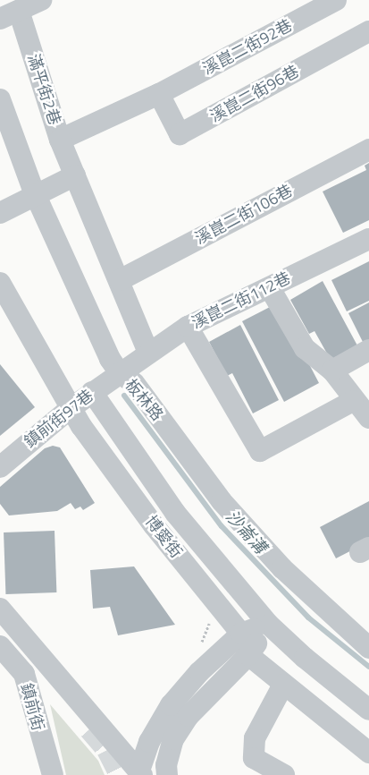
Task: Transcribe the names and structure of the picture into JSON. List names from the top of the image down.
{
  "streets": {
    "street": [
      "溪崑二街92巷",
      "滿平街2巷",
      "溪崑二街96巷",
      "溪崑二街106巷",
      "溪崑二街112巷",
      "板林路",
      "鎮前街97巷",
      "博愛街",
      "鎮前街"
    ]
  },
  "crossings": [
    ["溪崑二街92巷", "滿平街2巷"],
    ["溪崑二街92巷", "溪崑二街96巷"],
    ["滿平街2巷", "溪崑二街96巷"],
    ["溪崑二街112巷", "板林路"],
    ["溪崑二街112巷", "鎮前街97巷"],
    ["板林路", "鎮前街97巷"],
    ["鎮前街97巷", "博愛街"]
  ],
  "water": ["沙崙溝"]
}
